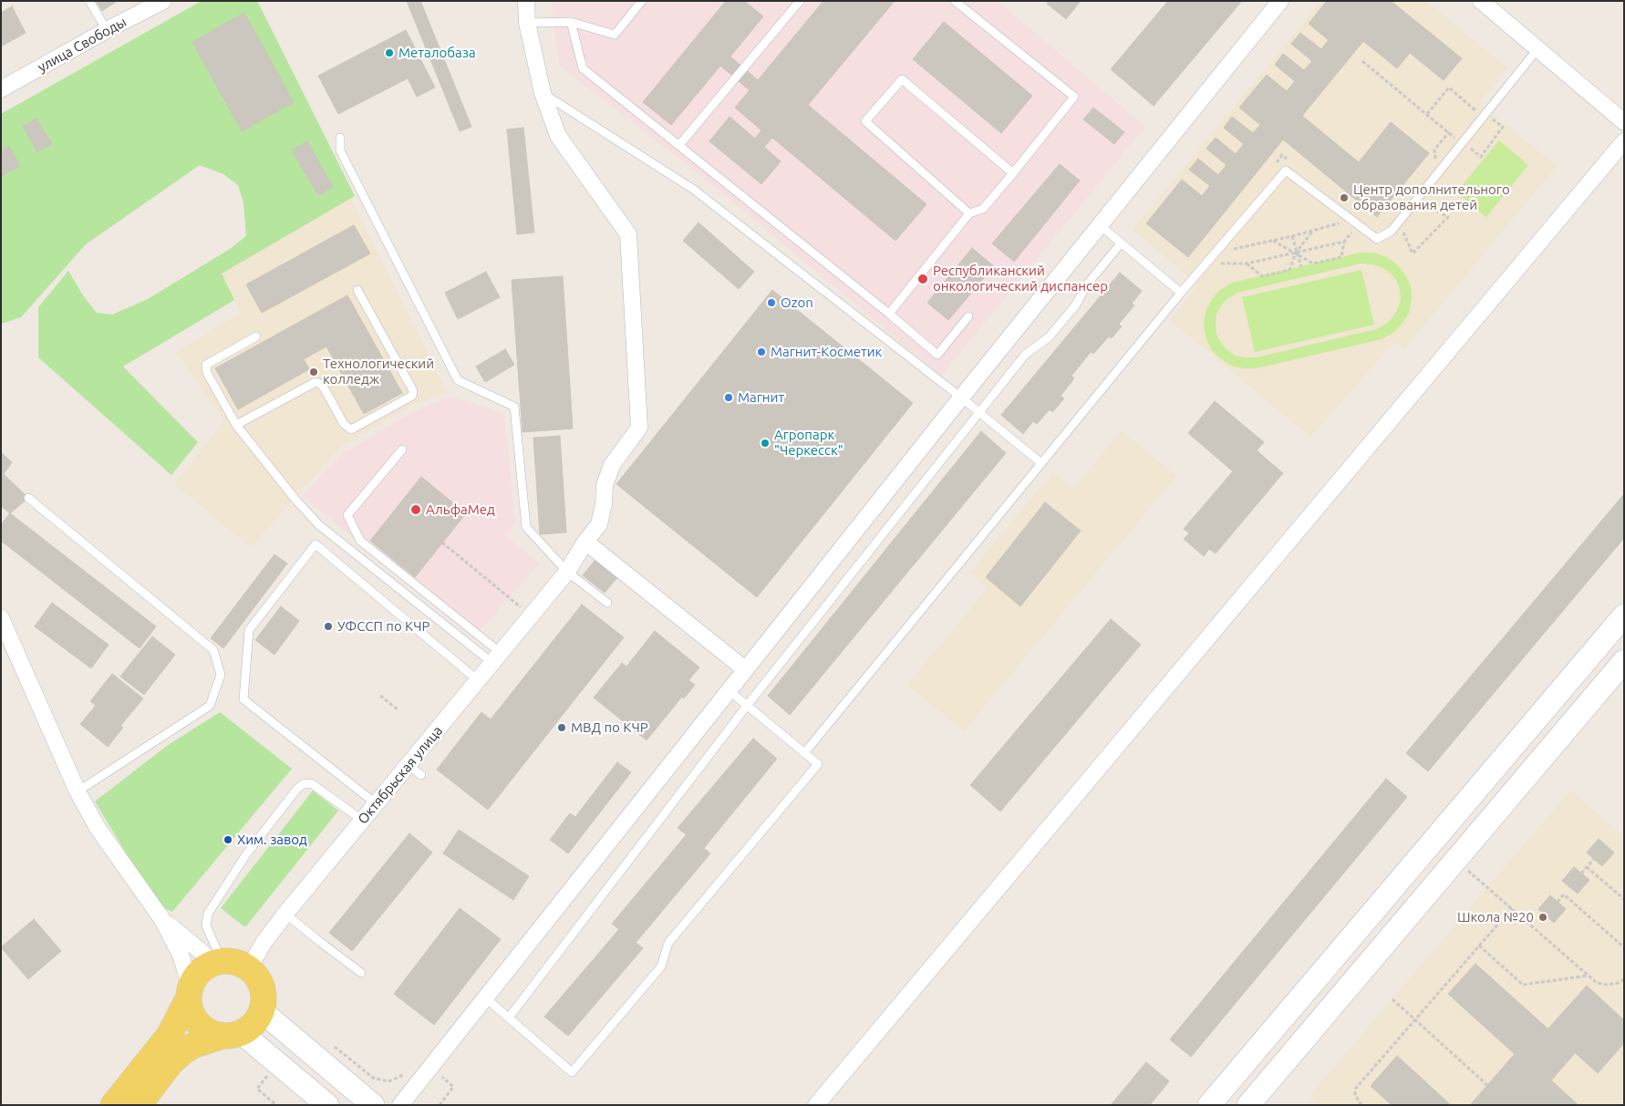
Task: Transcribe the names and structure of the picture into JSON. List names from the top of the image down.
{
  "streets": {
    "street": ["улица Свободы", "Октябрьская улица"]
  },
  "places": [
    "Металобаза",
    "Центр дополнительного образования детей",
    "Республиканский онкологический диспансер",
    "Ozon",
    "Магнит-Косметик",
    "Технологический колледж",
    "Магнит",
    "Агропарк \"Черкесск\"",
    "АльфаМед",
    "УФССП по КЧР",
    "МВД по КЧР",
    "Хим. завод",
    "Школа №20"
  ]
}
